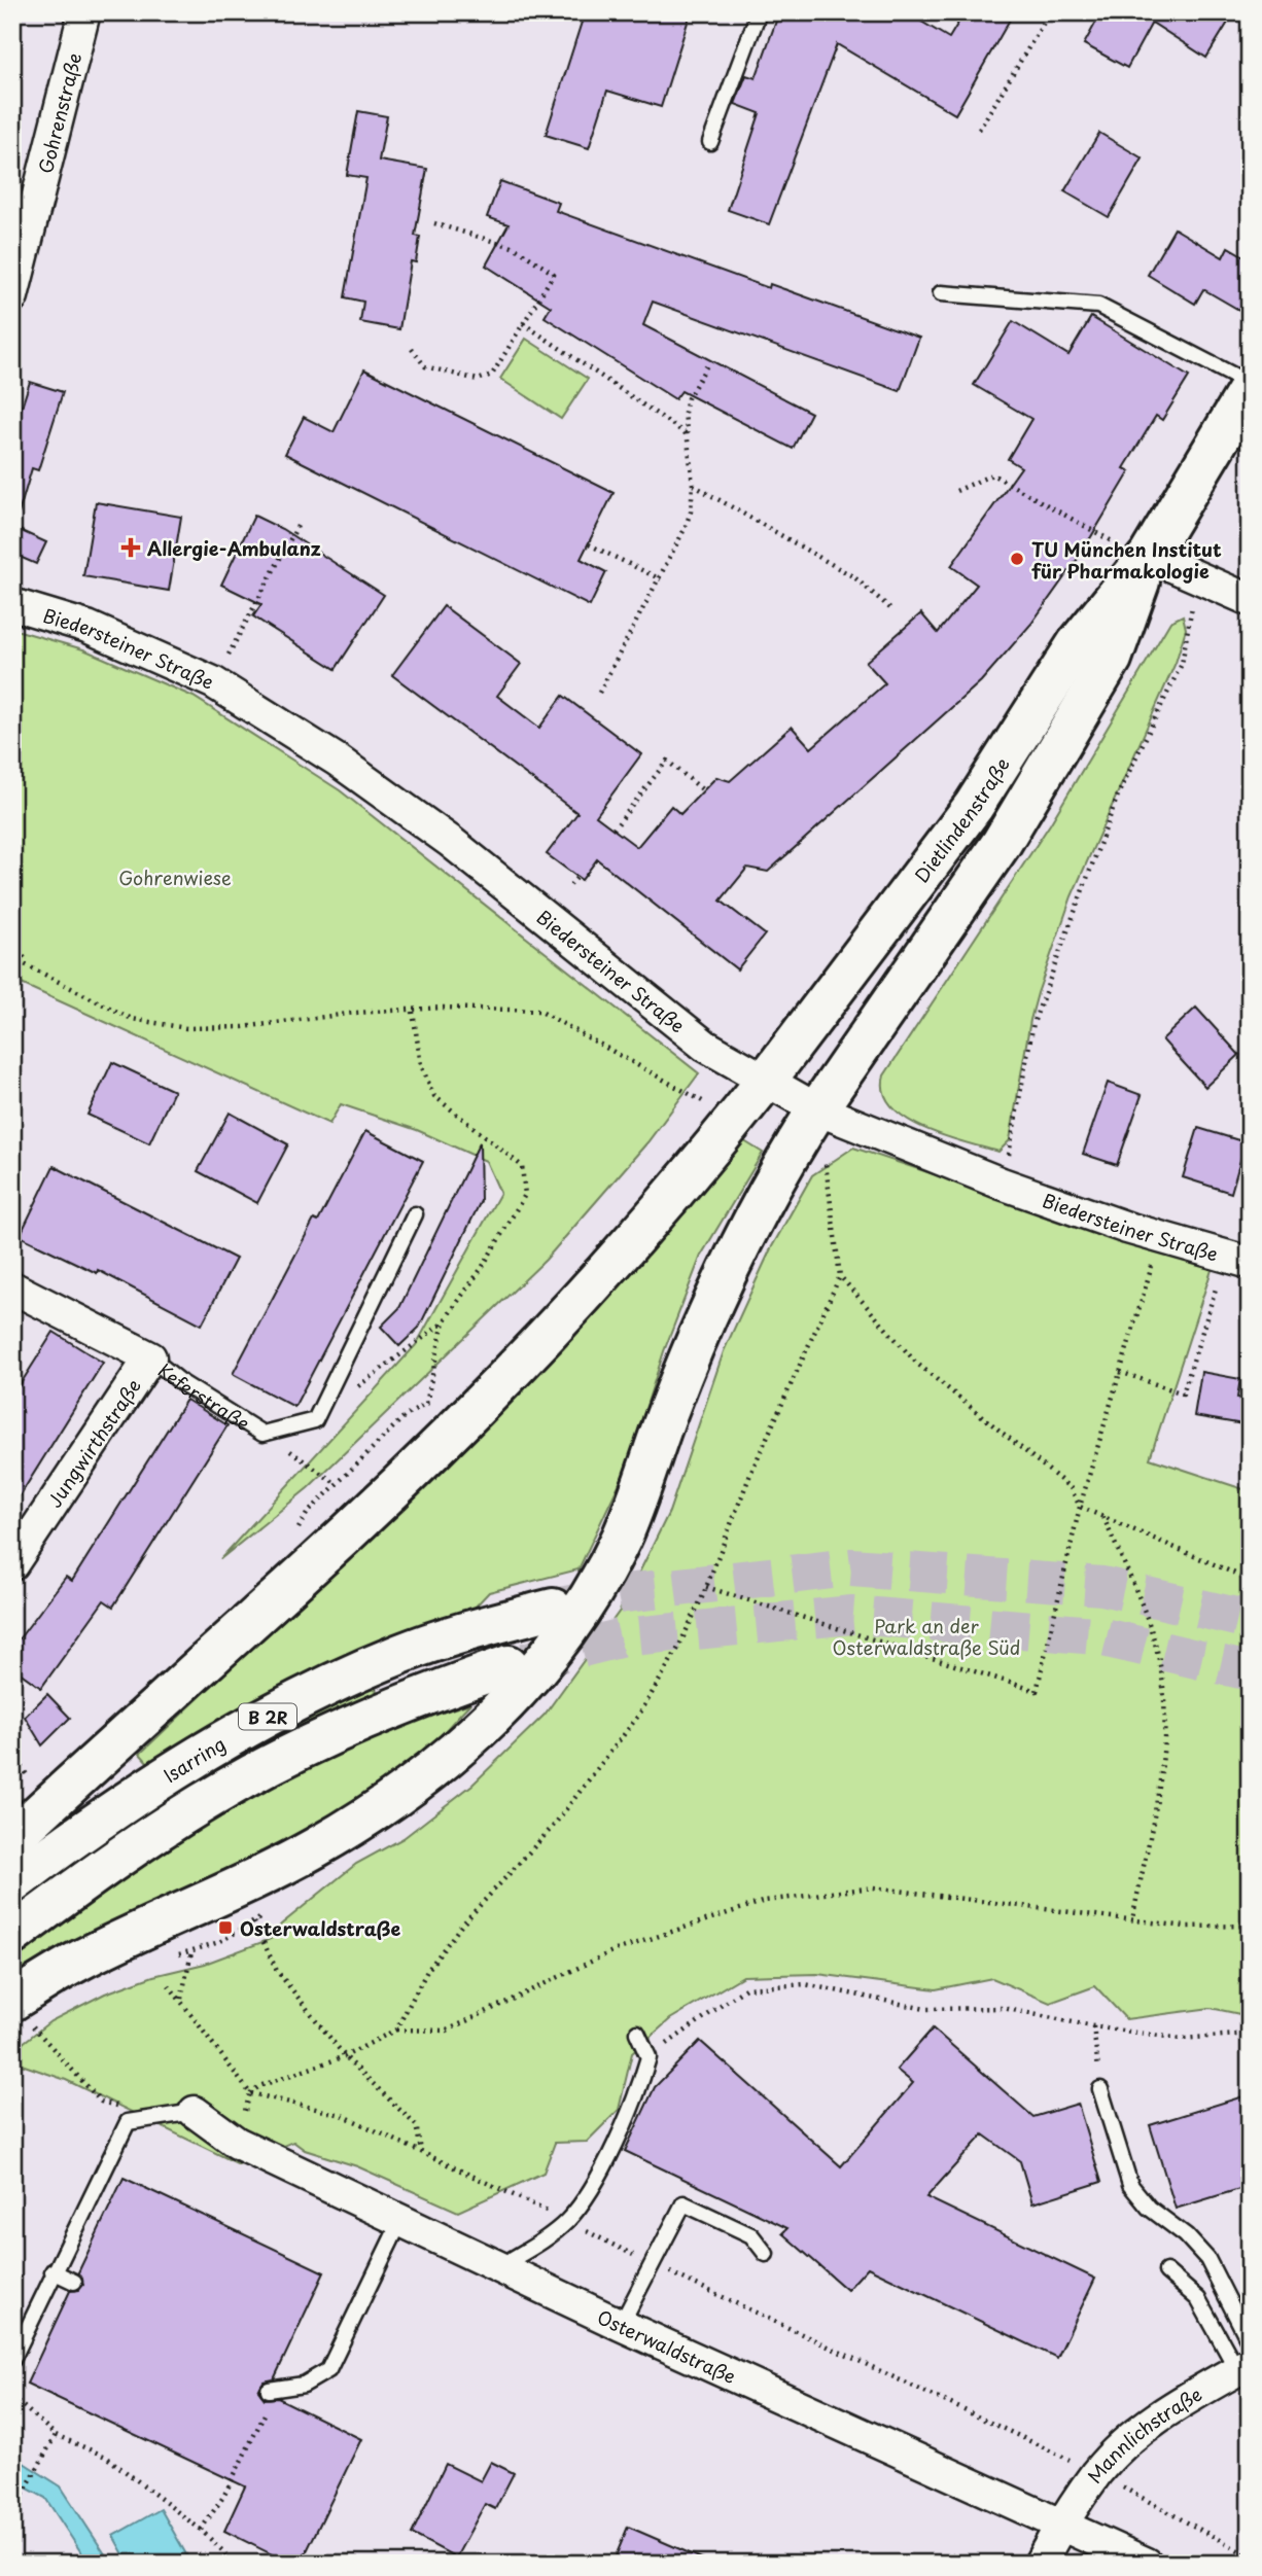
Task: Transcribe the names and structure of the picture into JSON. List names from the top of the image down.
{
  "streets": {
    "main road": ["Dietlindenstraße", "B 2R", "Isarring"],
    "street": [
      "Gohrenstraße",
      "Biedersteiner Straße",
      "Keferstraße",
      "Jungwirthstraße",
      "Osterwaldstraße",
      "Mannlichstraße"
    ]
  },
  "crossings": [
    ["Biedersteiner Straße", "Dietlindenstraße"],
    ["Keferstraße", "Jungwirthstraße"],
    ["Osterwaldstraße", "Mannlichstraße"]
  ],
  "parks": ["Gohrenwiese", "Park an der Osterwaldstraße Süd"],
  "places": {
    "health": ["Allergie-Ambulanz"],
    "other": ["TU München Institut für Pharmakologie"],
    "transit": ["Osterwaldstraße"]
  }
}
